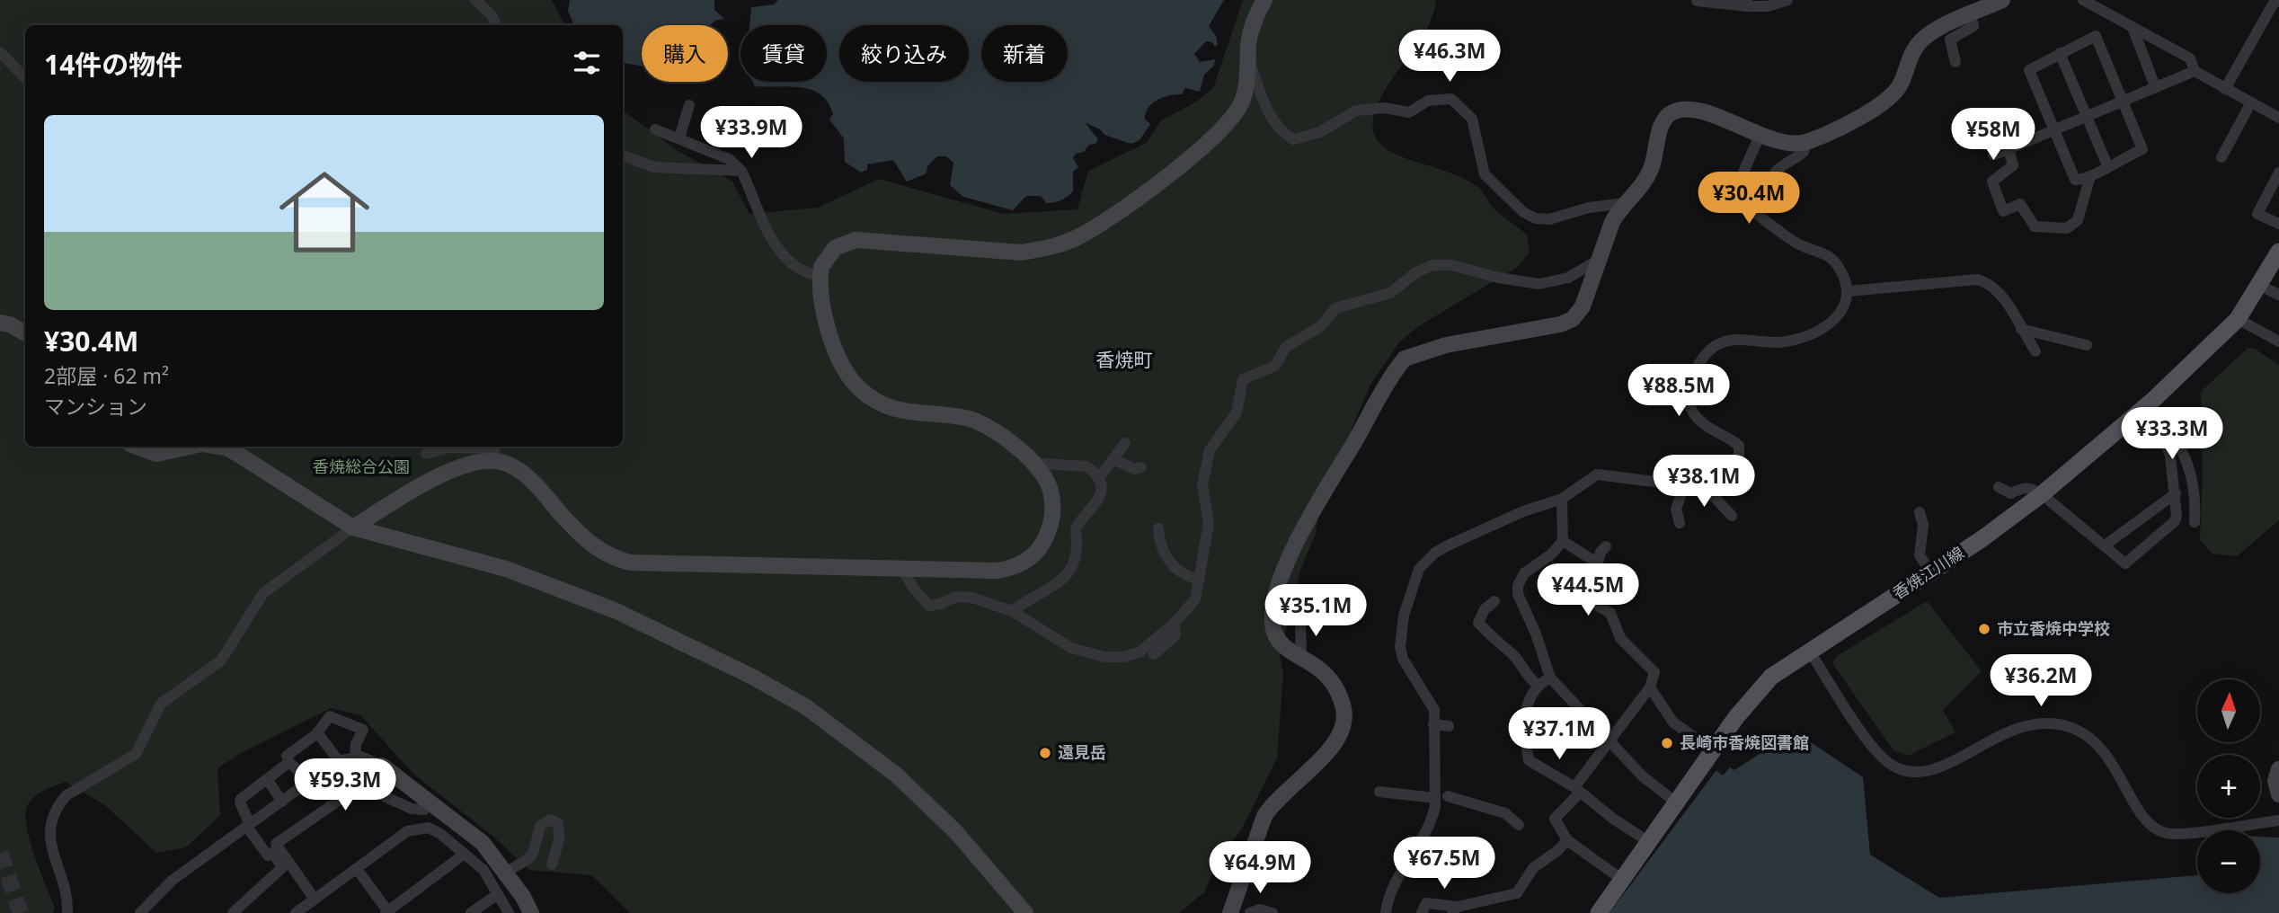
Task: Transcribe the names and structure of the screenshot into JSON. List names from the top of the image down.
{
  "streets": {
    "main road": ["香焼江川線"]
  },
  "districts": ["香焼町"],
  "parks": ["香焼総合公園"],
  "places": ["市立香焼中学校", "長崎市香焼図書館", "遠見岳"],
  "north": "top",
  "page": {
    "chip": [
      "購入",
      "賃貸",
      "絞り込み",
      "新着"
    ],
    "heading": "14件の物件",
    "price": [
      "¥46.3M",
      "¥33.9M",
      "¥58M",
      "¥30.4M",
      "¥88.5M",
      "¥33.3M",
      "¥38.1M",
      "¥44.5M",
      "¥35.1M",
      "¥36.2M",
      "¥37.1M",
      "¥59.3M",
      "¥67.5M",
      "¥64.9M"
    ],
    "list": [
      {
        "name": "¥30.4M",
        "note": "2部屋 · 62 m² · マンション"
      }
    ],
    "map_buttons": ["+", "−"]
  }
}
